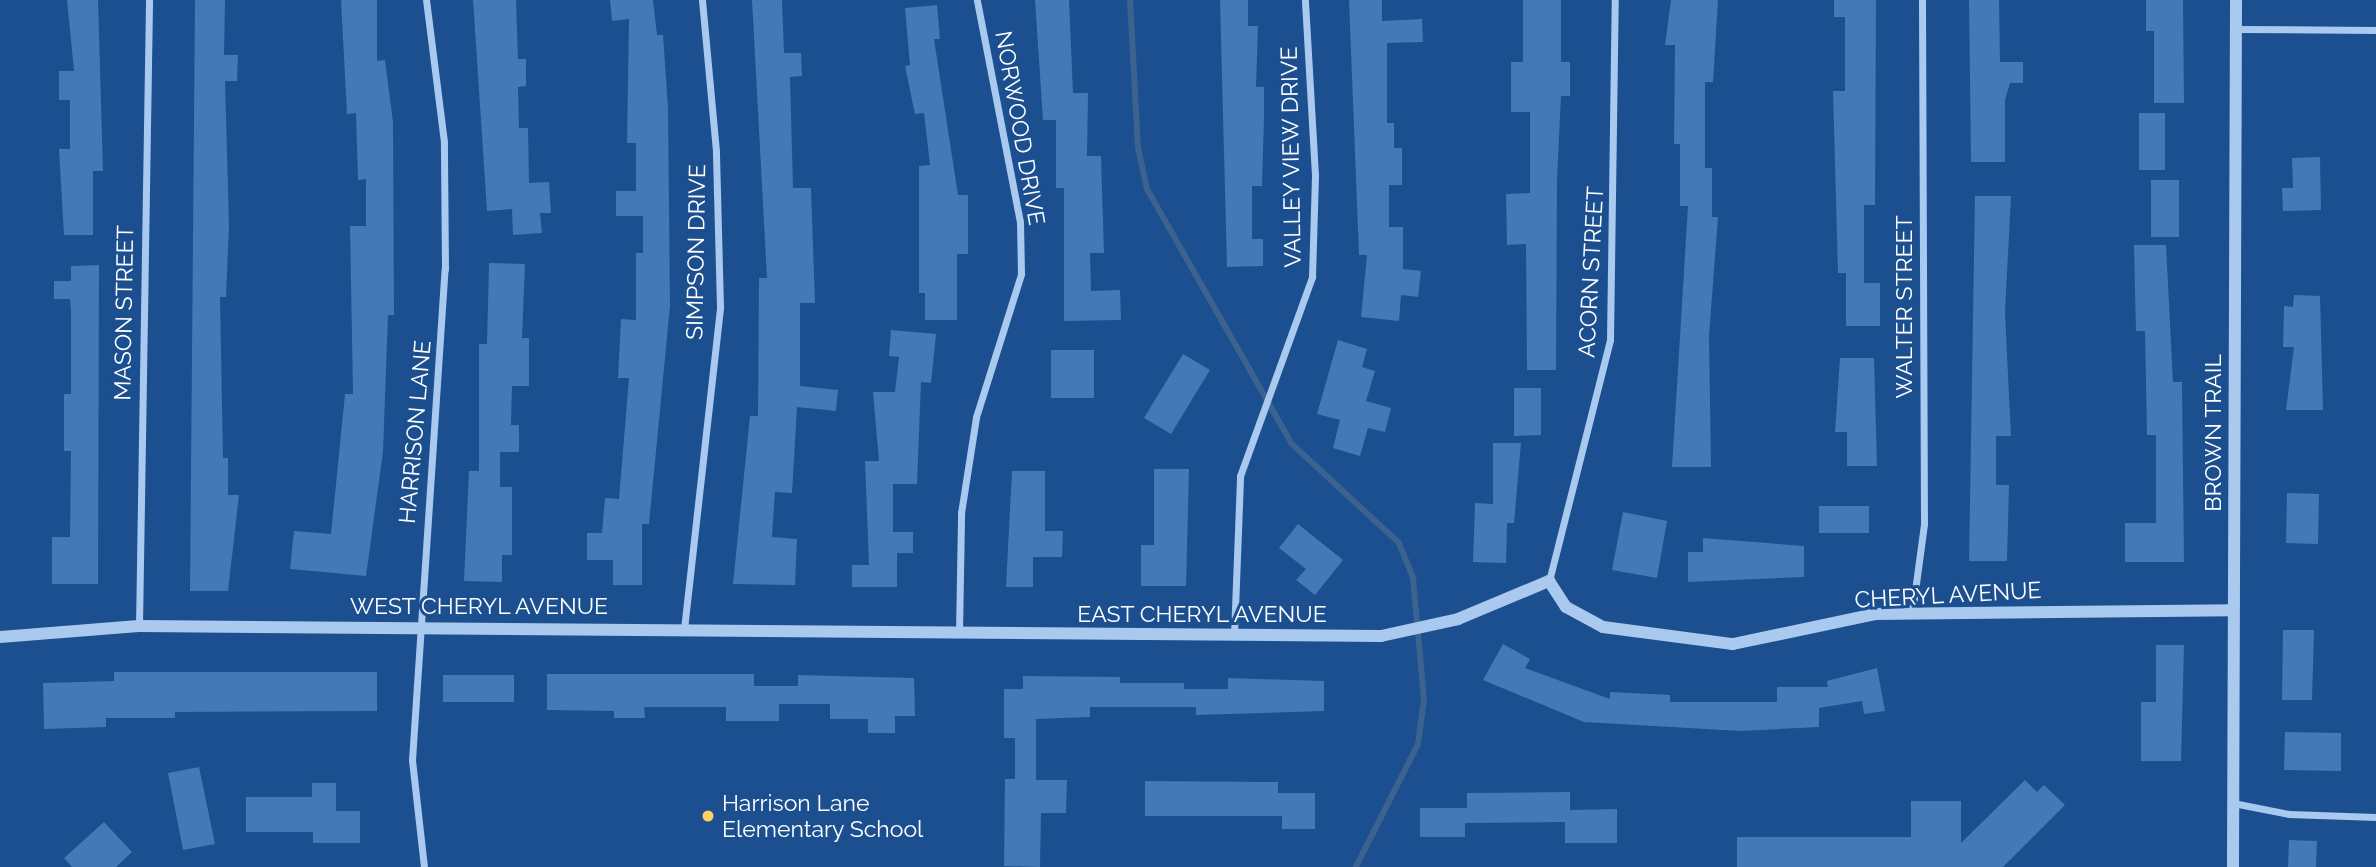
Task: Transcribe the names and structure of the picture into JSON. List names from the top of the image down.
{
  "streets": {
    "street": [
      "NORWOOD DRIVE",
      "VALLEY VIEW DRIVE",
      "SIMPSON DRIVE",
      "ACORN STREET",
      "WALTER STREET",
      "MASON STREET",
      "HARRISON LANE",
      "BROWN TRAIL",
      "CHERYL AVENUE",
      "WEST CHERYL AVENUE",
      "EAST CHERYL AVENUE"
    ]
  },
  "crossings": [
    ["NORWOOD DRIVE", "WEST CHERYL AVENUE"],
    ["NORWOOD DRIVE", "EAST CHERYL AVENUE"],
    ["VALLEY VIEW DRIVE", "EAST CHERYL AVENUE"],
    ["SIMPSON DRIVE", "WEST CHERYL AVENUE"],
    ["ACORN STREET", "CHERYL AVENUE"],
    ["ACORN STREET", "EAST CHERYL AVENUE"],
    ["WALTER STREET", "CHERYL AVENUE"],
    ["MASON STREET", "WEST CHERYL AVENUE"],
    ["HARRISON LANE", "WEST CHERYL AVENUE"],
    ["BROWN TRAIL", "CHERYL AVENUE"],
    ["CHERYL AVENUE", "EAST CHERYL AVENUE"],
    ["WEST CHERYL AVENUE", "EAST CHERYL AVENUE"]
  ],
  "places": ["Harrison Lane Elementary School"]
}
